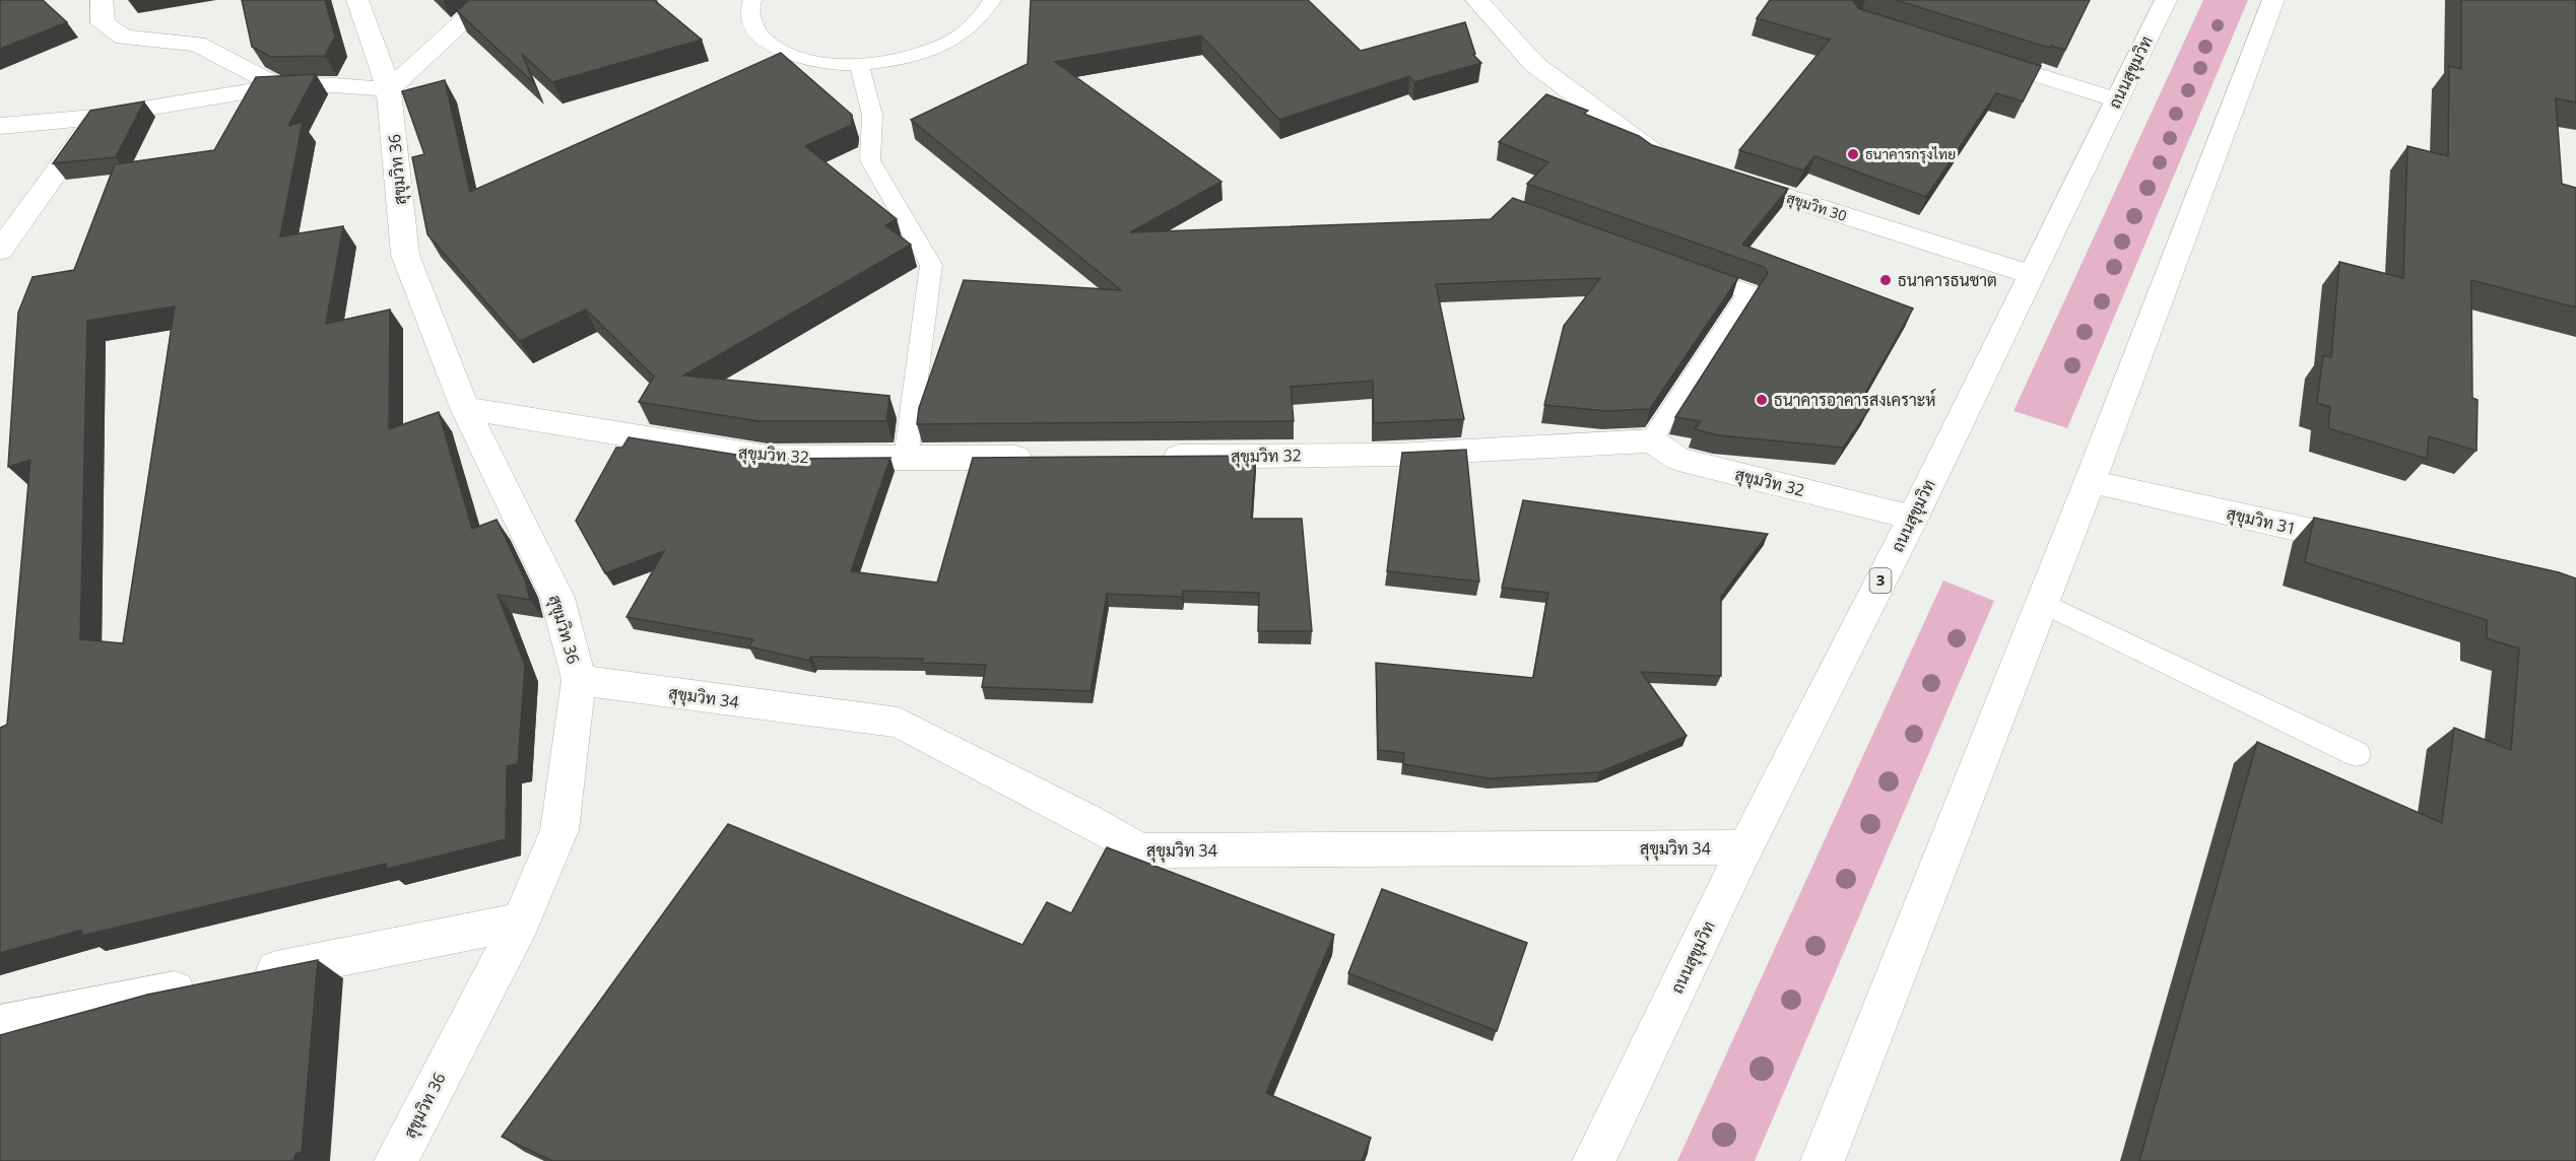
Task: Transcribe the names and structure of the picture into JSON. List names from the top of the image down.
{
  "streets": {
    "main road": [
      "ถนนสุขุมวิท",
      "สุขุมวิท 36",
      "สุขุมวิท 30",
      "สุขุมวิท 32",
      "สุขุมวิท 31",
      "3",
      "สุขุมวิท 34"
    ]
  },
  "crossings": [
    ["ถนนสุขุมวิท", "สุขุมวิท 30"],
    ["ถนนสุขุมวิท", "สุขุมวิท 32"],
    ["ถนนสุขุมวิท", "สุขุมวิท 34"],
    ["สุขุมวิท 36", "สุขุมวิท 32"],
    ["สุขุมวิท 36", "สุขุมวิท 34"]
  ],
  "places": ["ธนาคารกรุงไทย", "ธนาคารธนชาต", "ธนาคารอาคารสงเคราะห์"]
}
